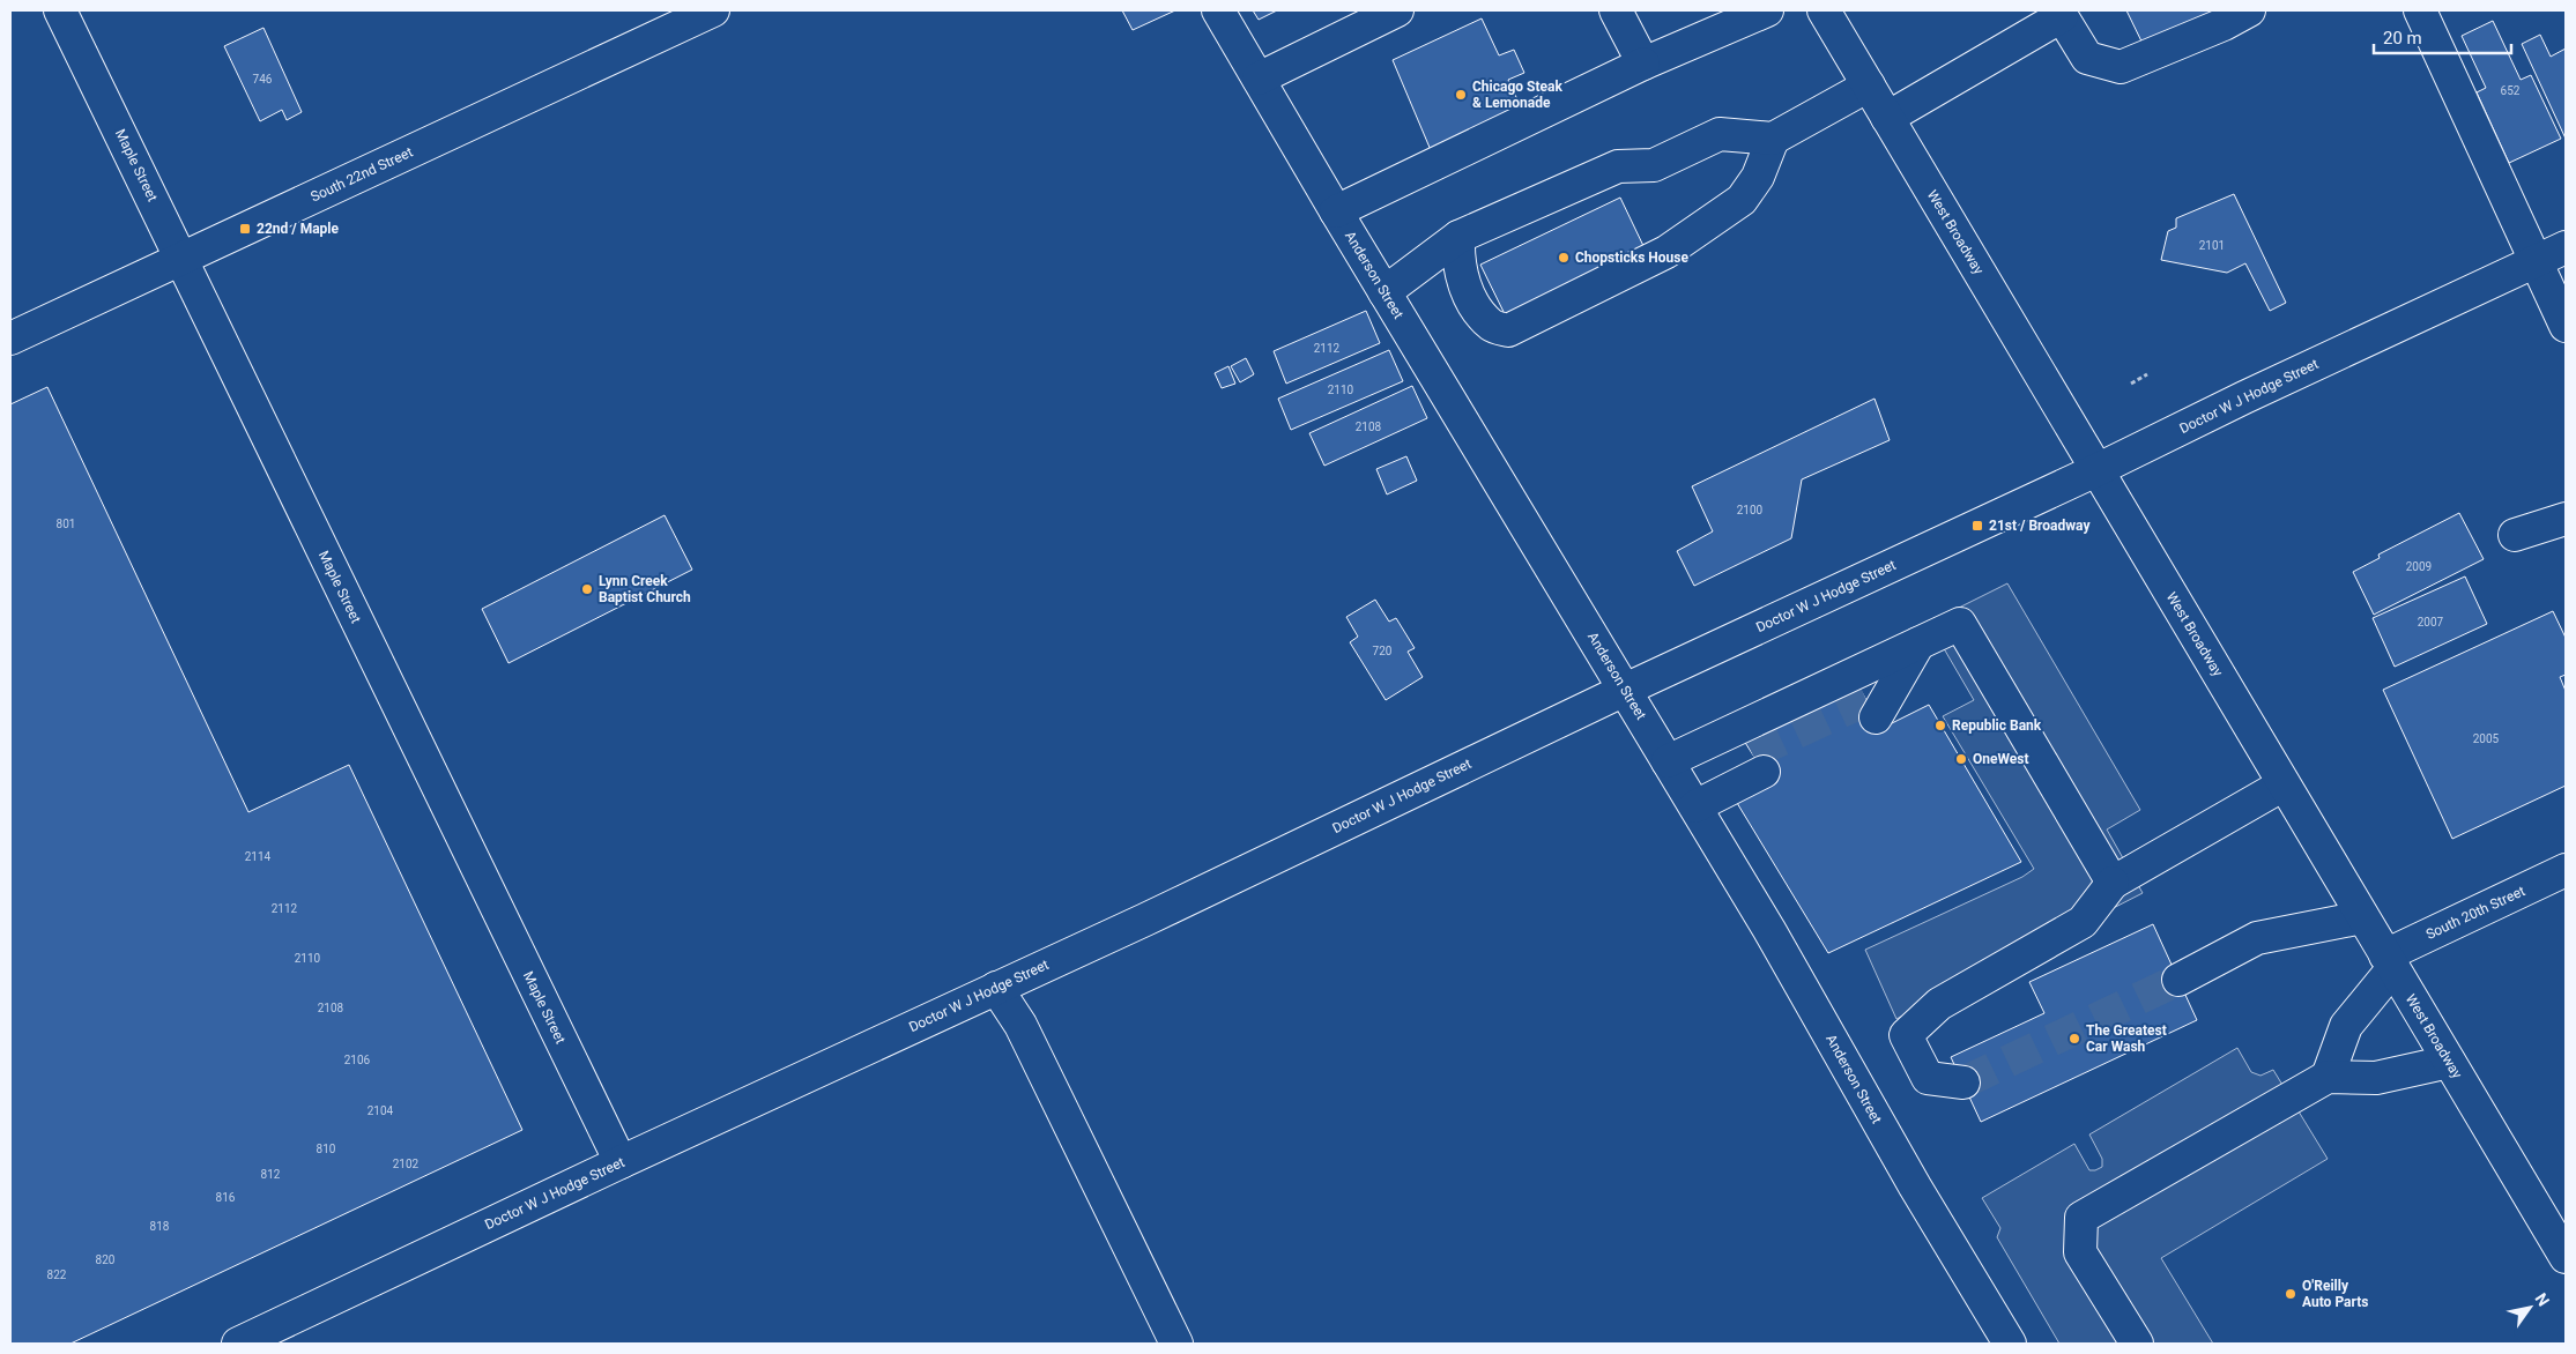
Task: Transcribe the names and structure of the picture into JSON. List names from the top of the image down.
{
  "streets": {
    "main road": [
      "Maple Street",
      "South 22nd Street",
      "West Broadway",
      "Anderson Street",
      "Doctor W J Hodge Street",
      "South 20th Street"
    ]
  },
  "crossings": [
    ["Maple Street", "South 22nd Street"],
    ["Maple Street", "Doctor W J Hodge Street"],
    ["West Broadway", "Doctor W J Hodge Street"],
    ["West Broadway", "South 20th Street"],
    ["Anderson Street", "Doctor W J Hodge Street"]
  ],
  "places": {
    "other": [
      "Chicago Steak & Lemonade",
      "Chopsticks House",
      "Lynn Creek Baptist Church",
      "Republic Bank",
      "OneWest",
      "The Greatest Car Wash",
      "O'Reilly Auto Parts"
    ],
    "transit": ["22nd / Maple", "21st / Broadway"]
  },
  "house_numbers": [
    "746",
    "652",
    "2101",
    "2112",
    "2110",
    "2108",
    "2100",
    "801",
    "2009",
    "2007",
    "720",
    "2005",
    "2114",
    "2112",
    "2110",
    "2108",
    "2106",
    "2104",
    "810",
    "2102",
    "812",
    "816",
    "818",
    "820",
    "822"
  ],
  "scale_bar": "20 m",
  "north": "top right"
}
